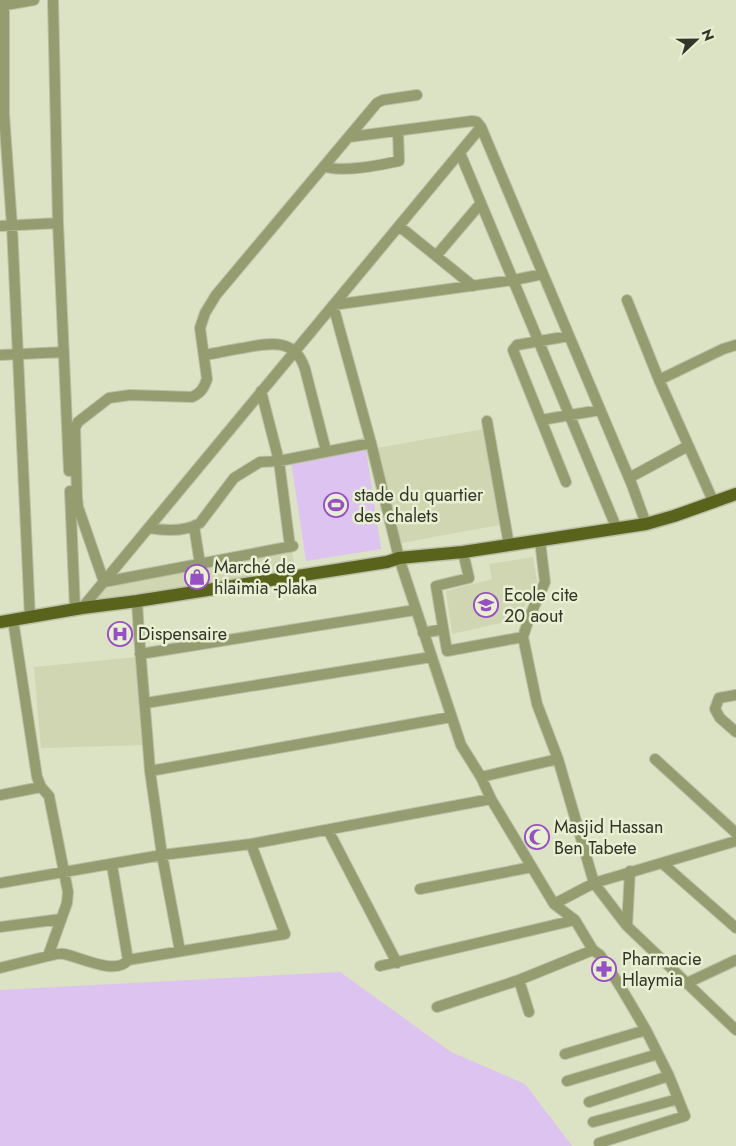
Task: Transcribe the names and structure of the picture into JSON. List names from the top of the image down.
{
  "places": {
    "sports": ["stade du quartier des chalets"],
    "shop": ["Marché de hlaimia -plaka"],
    "school or university": ["Ecole cite 20 aout"],
    "hospital": ["Dispensaire"],
    "mosque": ["Masjid Hassan Ben Tabete"],
    "pharmacy": ["Pharmacie Hlaymia"]
  },
  "north": "right"
}
